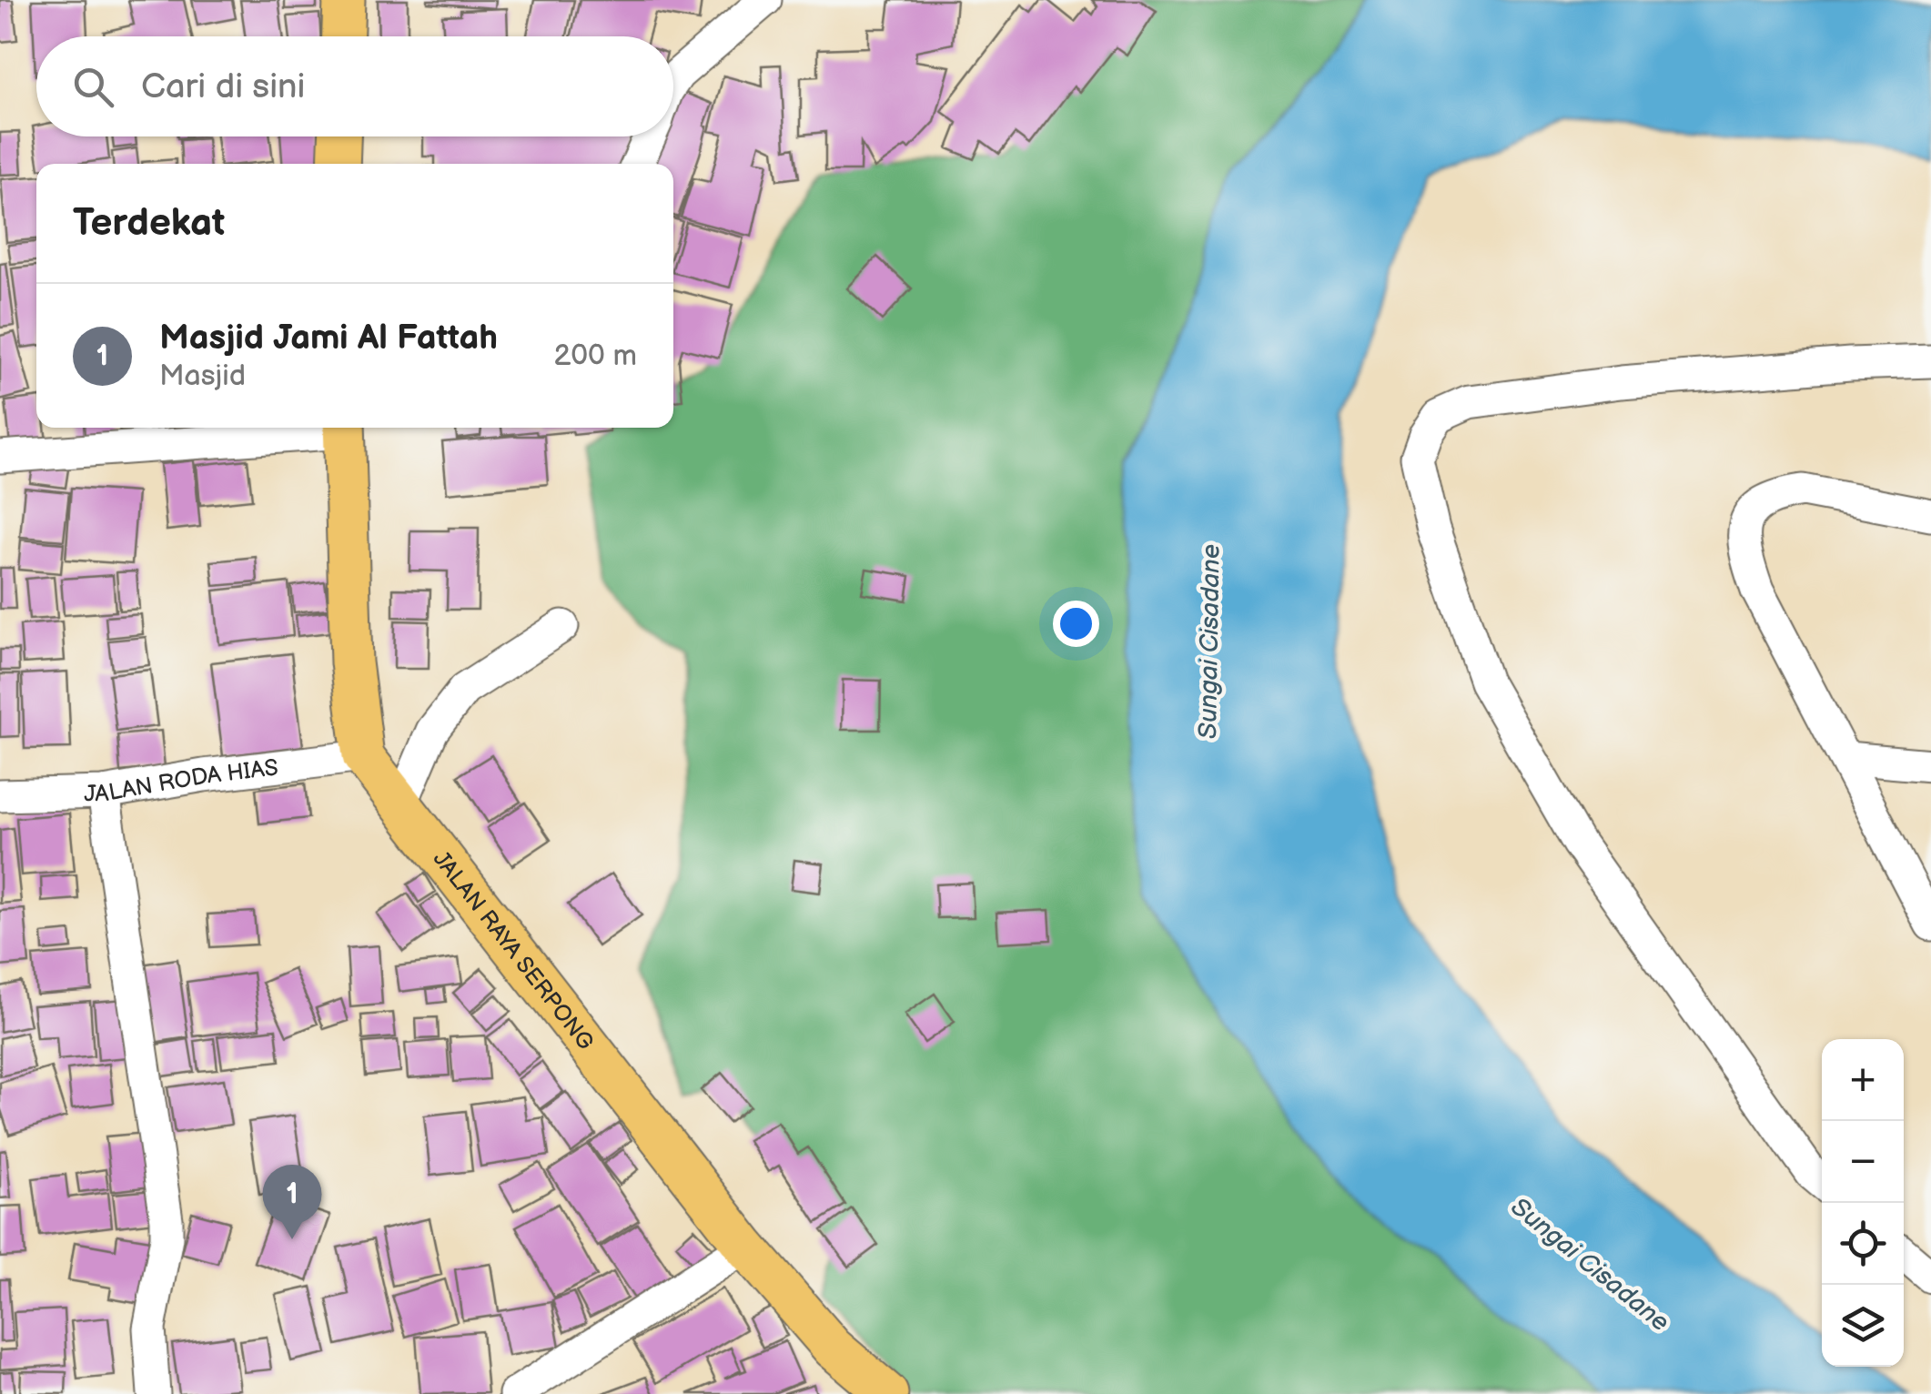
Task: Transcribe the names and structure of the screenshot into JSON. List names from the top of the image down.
{
  "streets": {
    "main road": ["JALAN RAYA SERPONG"],
    "street": ["JALAN RODA HIAS"]
  },
  "crossings": [
    ["JALAN RODA HIAS", "JALAN RAYA SERPONG"]
  ],
  "water": ["Sungai Cisadane"],
  "page": {
    "search": "Cari di sini",
    "heading": "Terdekat",
    "list": [
      {
        "mark": "1",
        "name": "Masjid Jami Al Fattah",
        "note": "Masjid",
        "value": "200 m"
      }
    ],
    "map_buttons": ["+", "−"],
    "pins": "1"
  }
}
